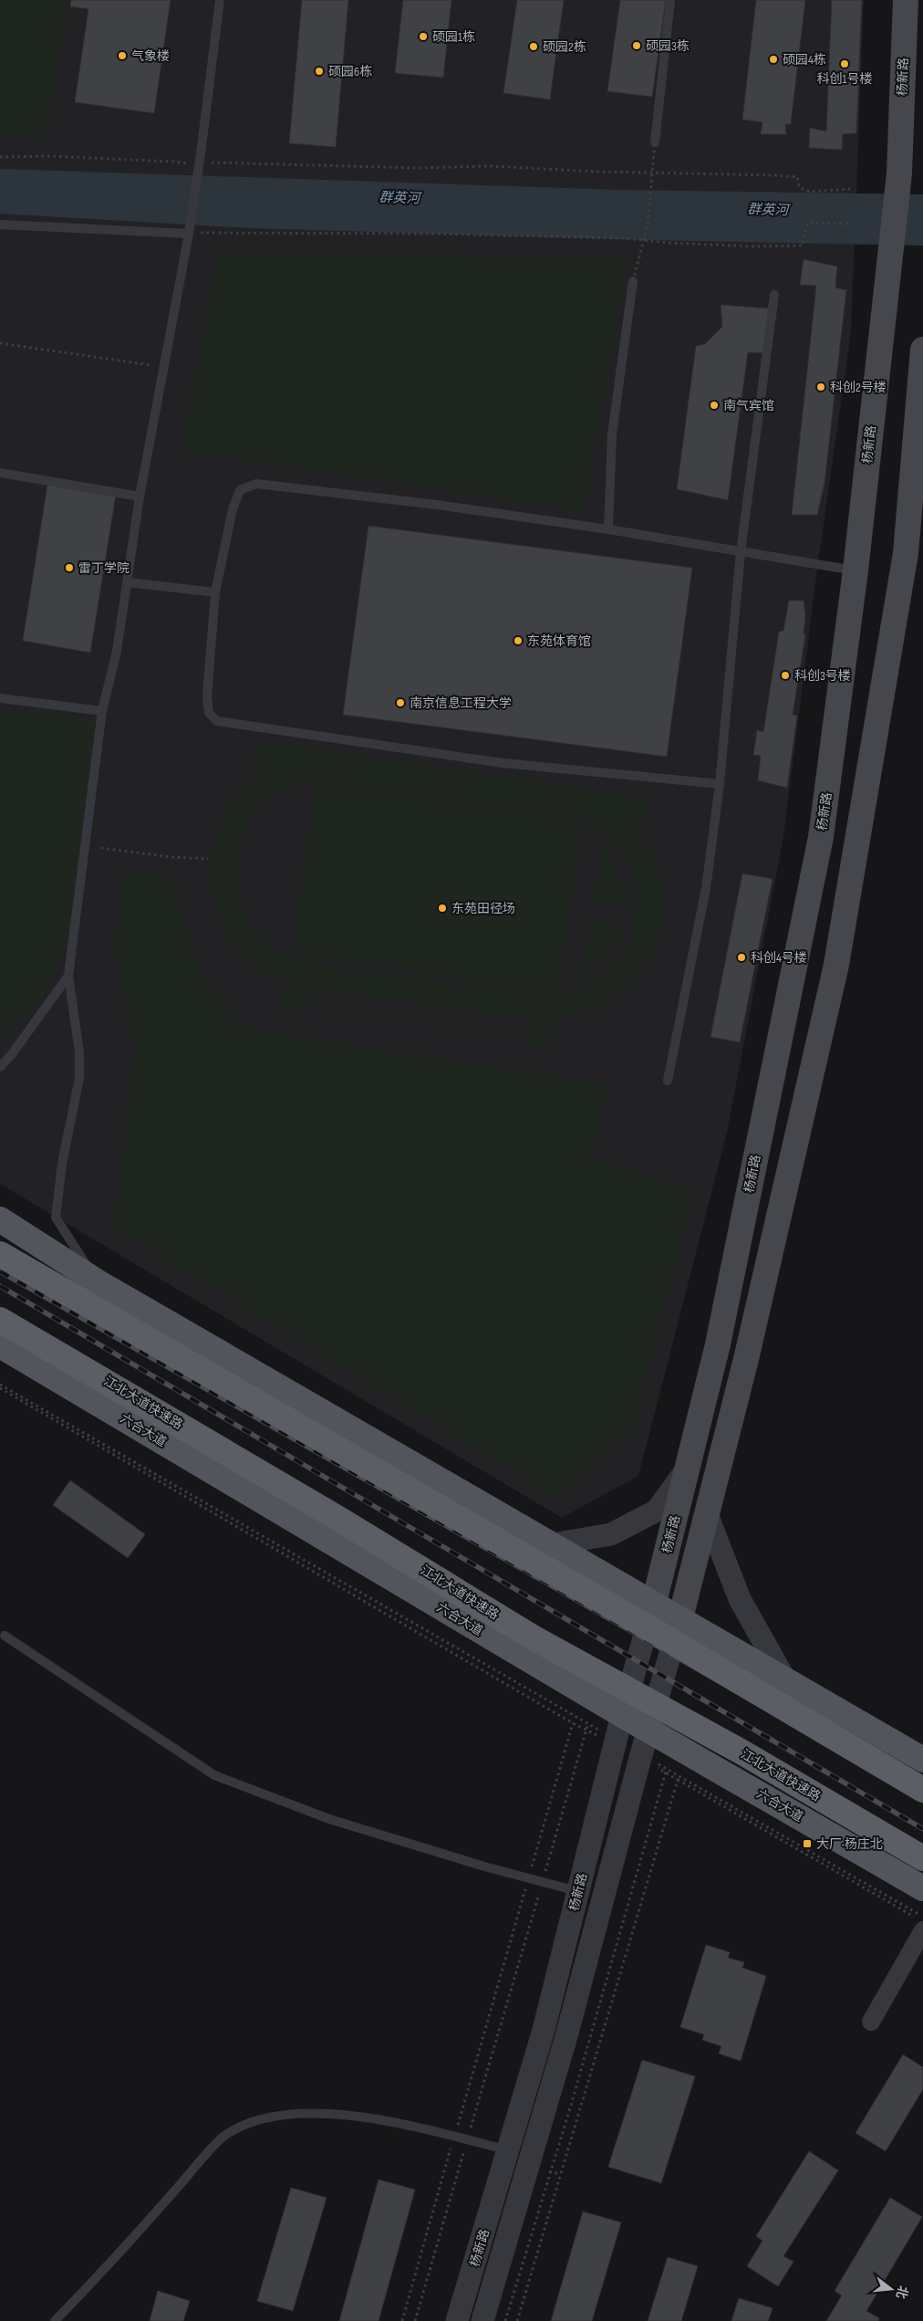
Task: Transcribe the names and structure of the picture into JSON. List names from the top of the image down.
{
  "streets": {
    "highway": ["江北大道快速路"],
    "main road": ["杨新路", "六合大道"]
  },
  "crossings": [
    ["杨新路", "六合大道"]
  ],
  "water": ["群英河"],
  "places": {
    "other": [
      "硕园1栋",
      "硕园3栋",
      "硕园2栋",
      "气象楼",
      "硕园4栋",
      "科创1号楼",
      "硕园6栋",
      "科创2号楼",
      "南气宾馆",
      "雷丁学院",
      "东苑体育馆",
      "科创3号楼",
      "南京信息工程大学",
      "东苑田径场",
      "科创4号楼"
    ],
    "transit": ["大厂·杨庄北"]
  },
  "north": "right"
}
